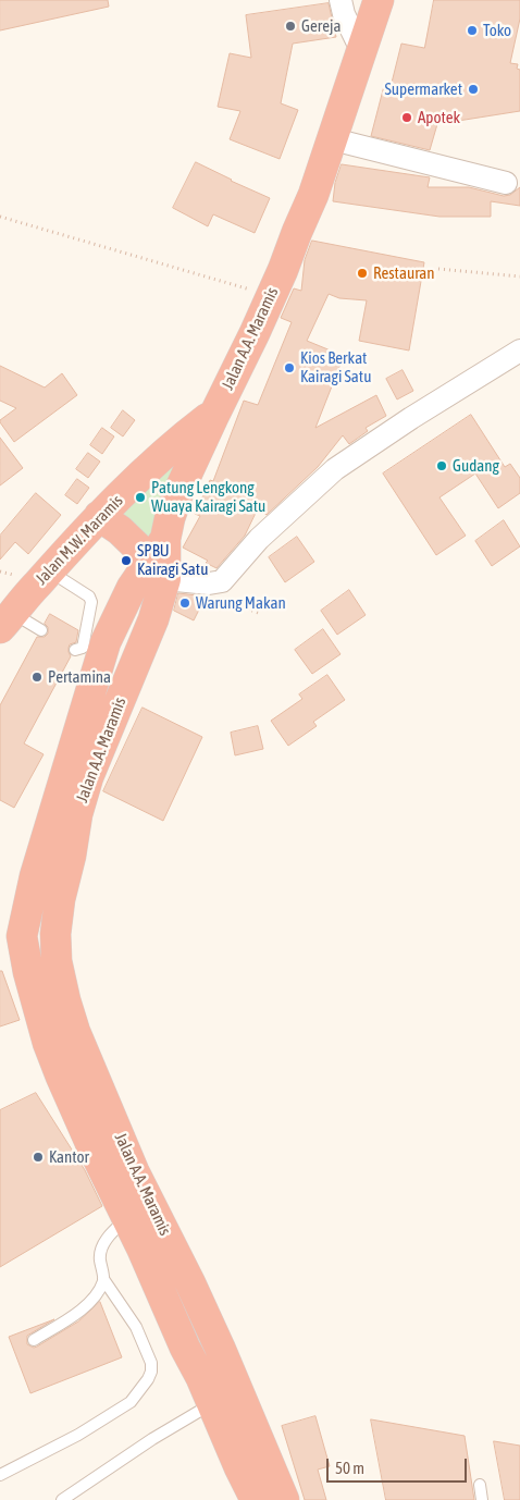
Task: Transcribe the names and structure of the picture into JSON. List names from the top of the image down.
{
  "streets": {
    "highway": ["Jalan A.A. Maramis", "Jalan M.W. Maramis"]
  },
  "crossings": [
    ["Jalan A.A. Maramis", "Jalan M.W. Maramis"]
  ],
  "places": [
    "Gereja",
    "Toko",
    "Supermarket",
    "Apotek",
    "Restauran",
    "Kios Berkat Kairagi Satu",
    "Gudang",
    "Patung Lengkong Wuaya Kairagi Satu",
    "SPBU Kairagi Satu",
    "Warung Makan",
    "Pertamina",
    "Kantor"
  ],
  "scale_bar": "50 m"
}
